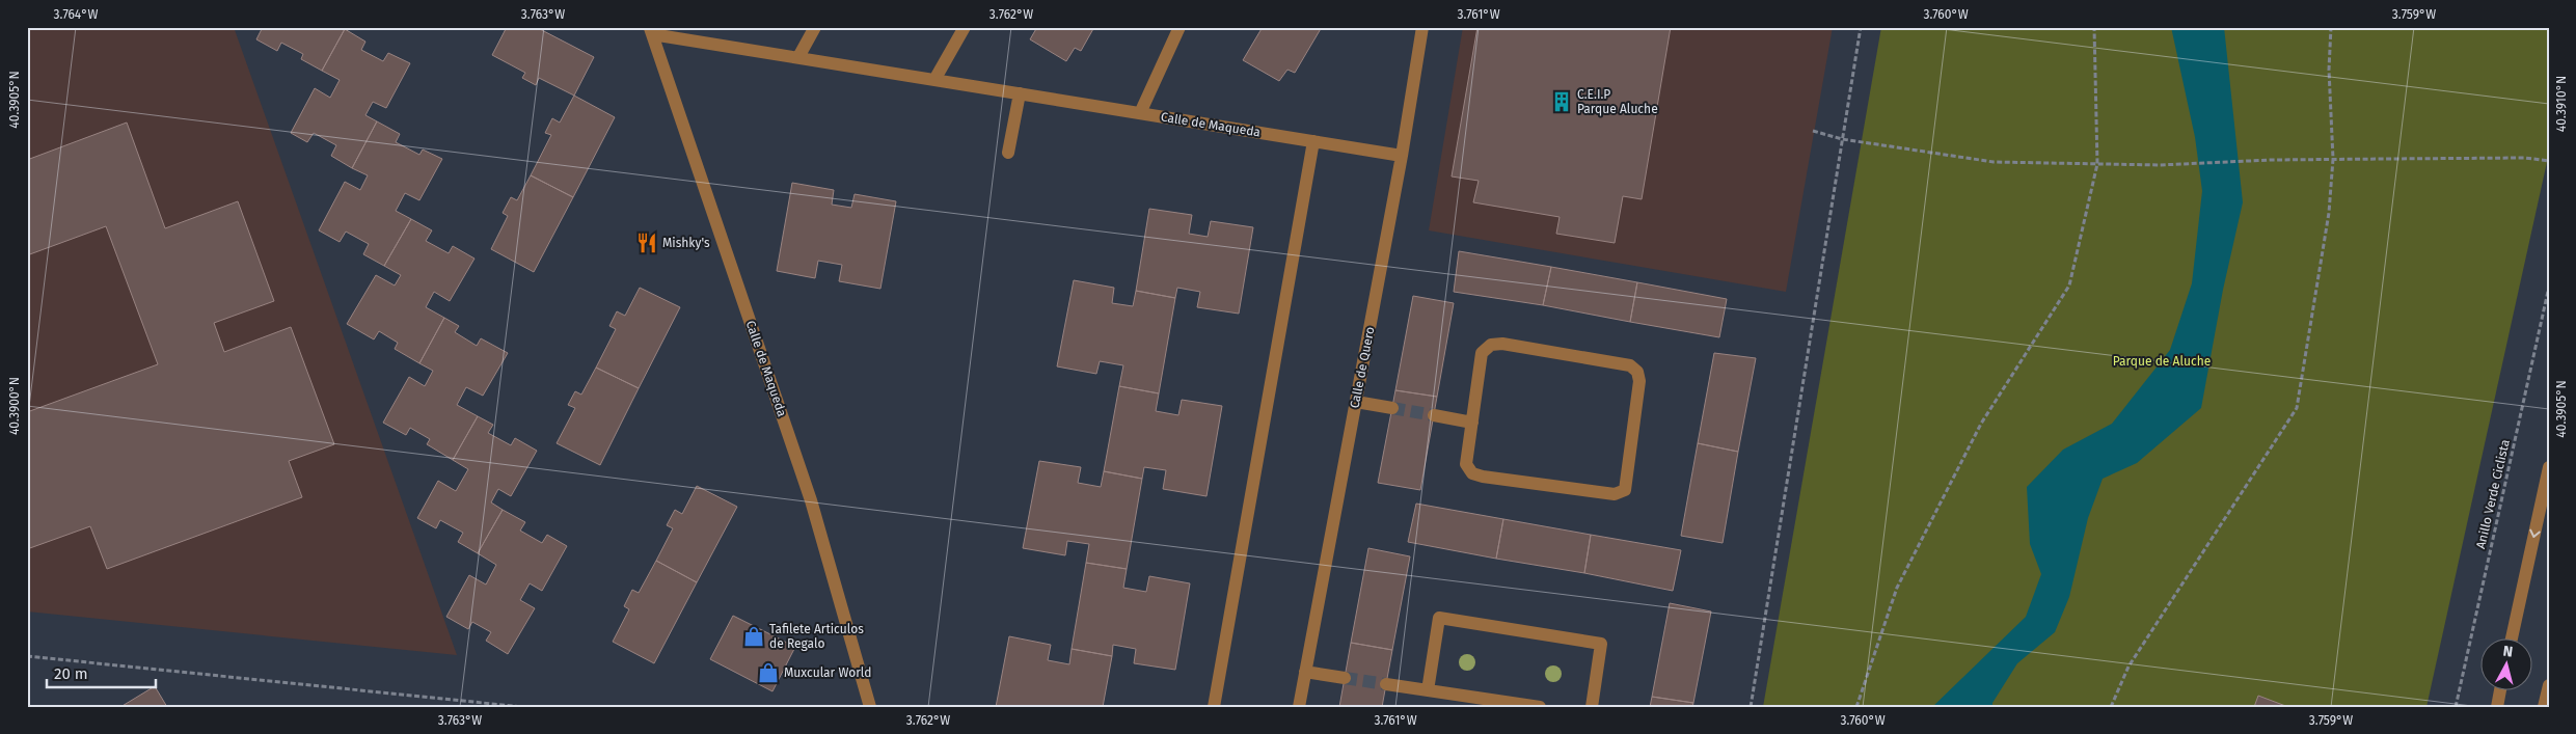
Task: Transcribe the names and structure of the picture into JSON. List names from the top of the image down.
{
  "streets": {
    "street": ["Calle de Maqueda", "Calle de Quero"],
    "path": ["Anillo Verde Ciclista"]
  },
  "crossings": [
    ["Calle de Maqueda", "Calle de Quero"]
  ],
  "parks": ["Parque de Aluche"],
  "places": {
    "building": ["C.E.I.P Parque Aluche"],
    "restaurant": ["Mishky's"],
    "shop": ["Tafilete Articulos de Regalo", "Muxcular World"]
  },
  "scale_bar": "20 m",
  "north": "top",
  "coordinates": [
    "3.764°W",
    "3.763°W",
    "3.762°W",
    "3.761°W",
    "3.760°W",
    "3.759°W",
    "40.3905°N",
    "40.3910°N",
    "40.3900°N"
  ]
}
